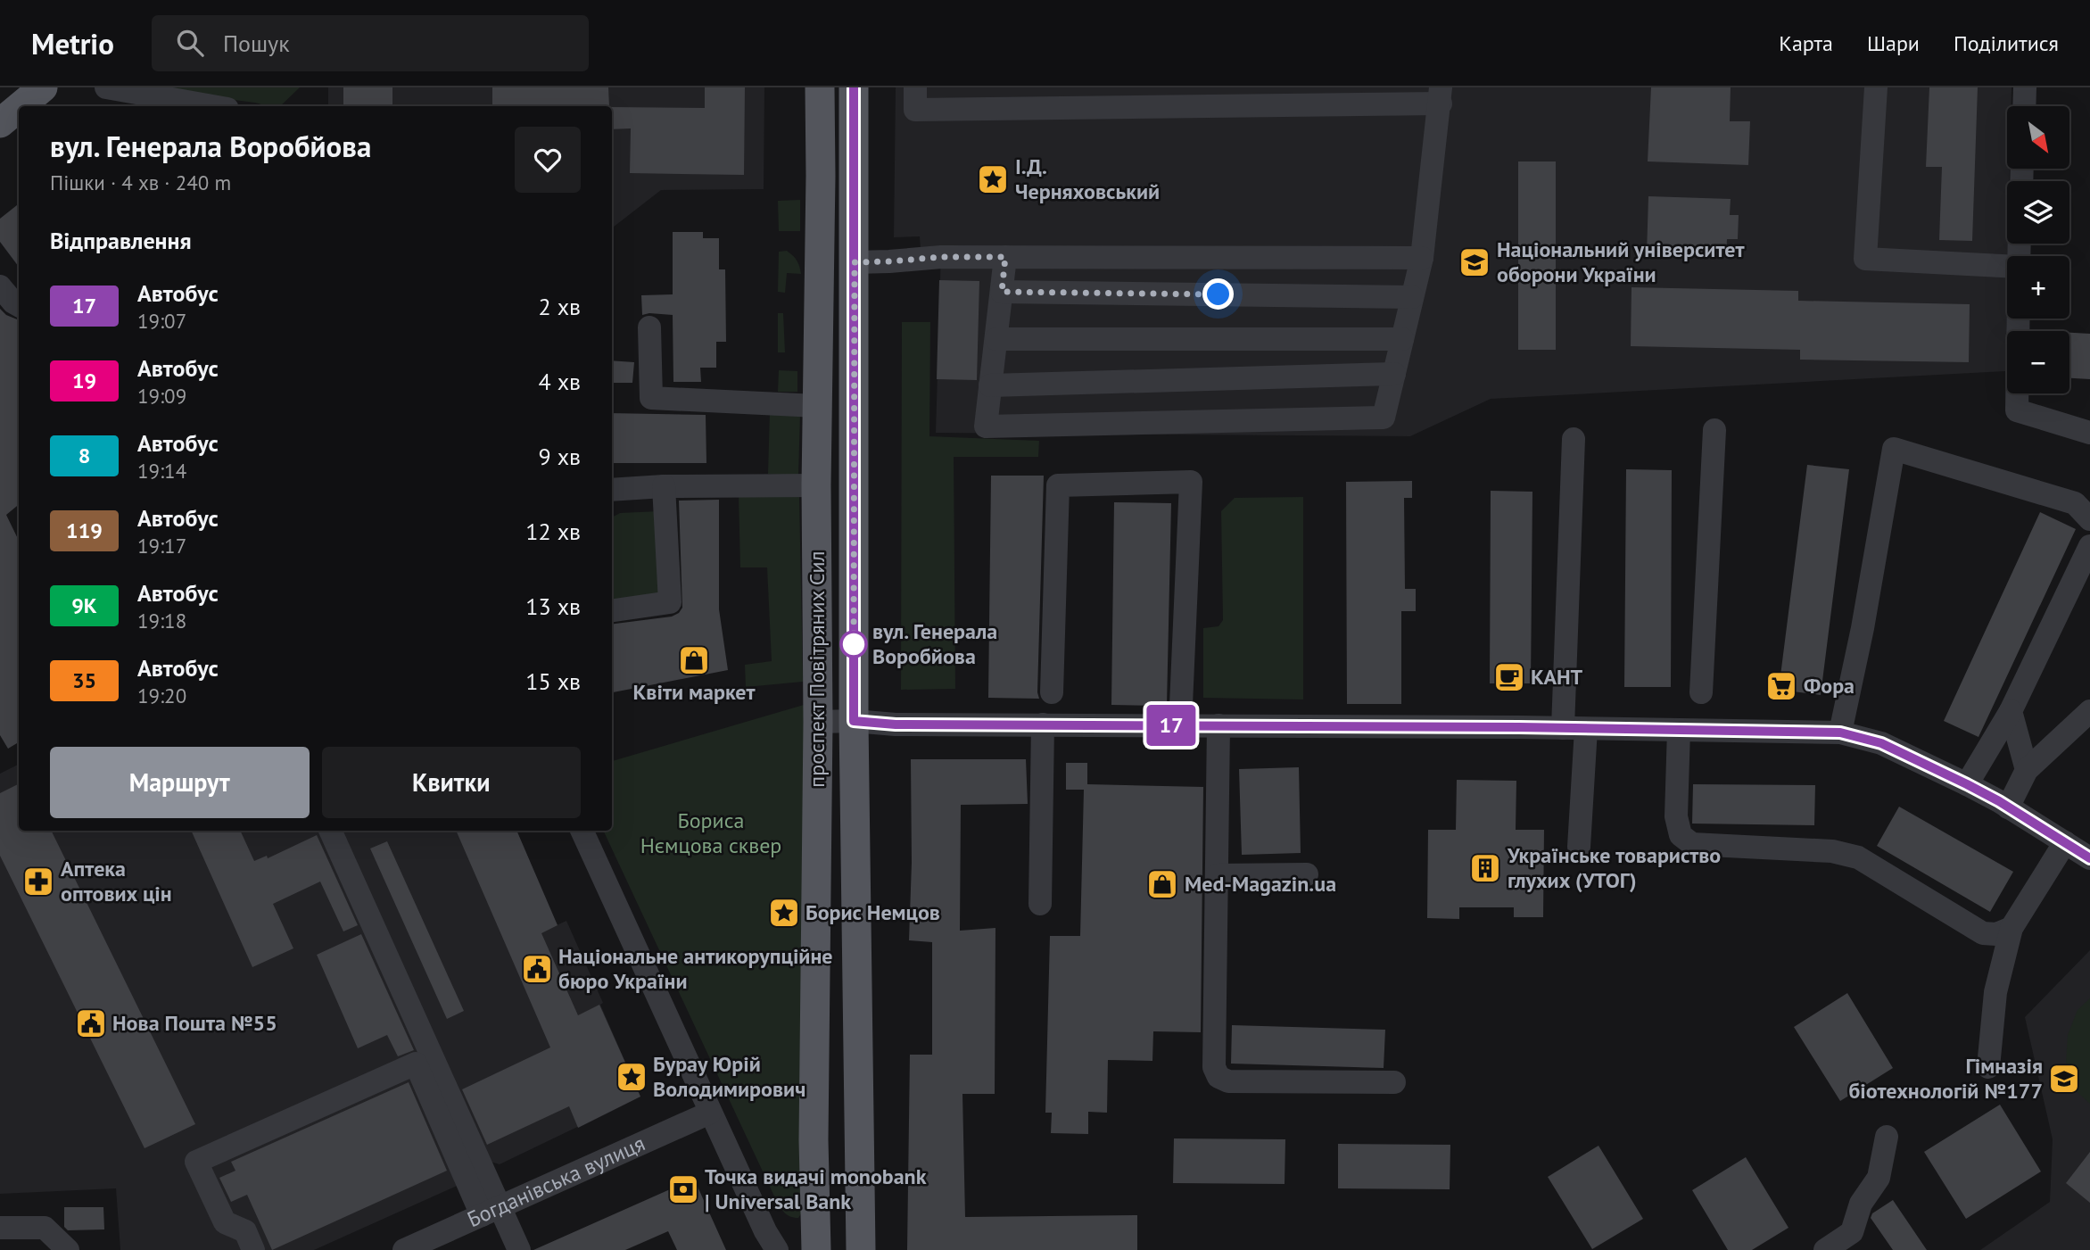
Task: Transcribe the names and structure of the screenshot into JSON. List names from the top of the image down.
{
  "streets": {
    "main road": ["проспект Повітряних Сил"],
    "street": ["Богданівська вулиця"]
  },
  "parks": ["Бориса Нємцова сквер"],
  "places": {
    "place": ["І.Д. Черняховський", "Борис Немцов", "Бурау Юрій Володимирович"],
    "school or university": ["Національний університет оборони України", "Гімназія біотехнологій №177"],
    "other": ["вул. Генерала Воробйова"],
    "shop": ["Квіти маркет", "Med-Magazin.ua"],
    "cafe": ["КАНТ"],
    "supermarket": ["Фора"],
    "building": ["Українське товариство глухих (УТОГ)"],
    "pharmacy": ["Аптека оптових цін"],
    "public building": ["Національне антикорупційне бюро України", "Нова Пошта №55"],
    "bank": ["Точка видачі monobank | Universal Bank"]
  },
  "lines": ["bus line 17"],
  "north": "bottom right",
  "page": {
    "header": "Metrio",
    "search": "Пошук",
    "nav": ["Карта", "Шари", "Поділитися"],
    "on_map": "17",
    "map_buttons": ["+", "−"],
    "heading": [
      ["вул. Генерала Воробйова", "Пішки · 4 хв · 240 m"],
      "Відправлення"
    ],
    "list": [
      {
        "mark": "17",
        "name": "Автобус",
        "note": "19:07",
        "value": "2 хв"
      },
      {
        "mark": "19",
        "name": "Автобус",
        "note": "19:09",
        "value": "4 хв"
      },
      {
        "mark": "8",
        "name": "Автобус",
        "note": "19:14",
        "value": "9 хв"
      },
      {
        "mark": "119",
        "name": "Автобус",
        "note": "19:17",
        "value": "12 хв"
      },
      {
        "mark": "9К",
        "name": "Автобус",
        "note": "19:18",
        "value": "13 хв"
      },
      {
        "mark": "35",
        "name": "Автобус",
        "note": "19:20",
        "value": "15 хв"
      }
    ],
    "buttons": ["Маршрут", "Квитки"]
  }
}
